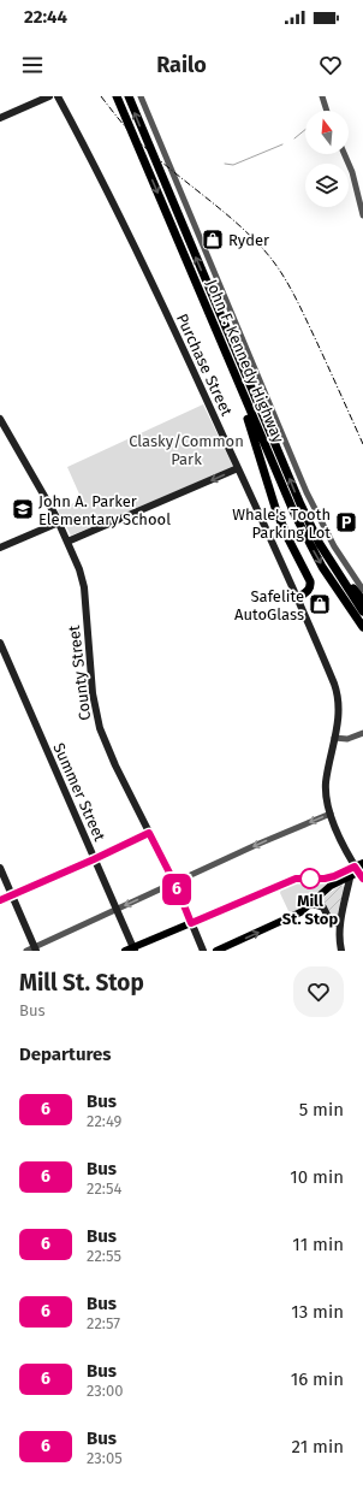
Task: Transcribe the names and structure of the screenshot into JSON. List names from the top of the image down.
{
  "streets": {
    "highway": ["John F. Kennedy Highway"],
    "main road": ["Purchase Street", "County Street", "Summer Street"]
  },
  "parks": ["Clasky/Common Park"],
  "places": {
    "shop": ["Ryder", "Safelite AutoGlass"],
    "school or university": ["John A. Parker Elementary School"],
    "parking": ["Whale's Tooth Parking Lot"],
    "other": ["Mill St. Stop"]
  },
  "lines": ["bus line 6"],
  "north": "top",
  "page": {
    "status": "22:44",
    "header": "Railo",
    "on_map": "6",
    "heading": [
      ["Mill St. Stop", "Bus"],
      "Departures"
    ],
    "list": [
      {
        "mark": "6",
        "name": "Bus",
        "note": "22:49",
        "value": "5 min"
      },
      {
        "mark": "6",
        "name": "Bus",
        "note": "22:54",
        "value": "10 min"
      },
      {
        "mark": "6",
        "name": "Bus",
        "note": "22:55",
        "value": "11 min"
      },
      {
        "mark": "6",
        "name": "Bus",
        "note": "22:57",
        "value": "13 min"
      },
      {
        "mark": "6",
        "name": "Bus",
        "note": "23:00",
        "value": "16 min"
      },
      {
        "mark": "6",
        "name": "Bus",
        "note": "23:05",
        "value": "21 min"
      }
    ]
  }
}
